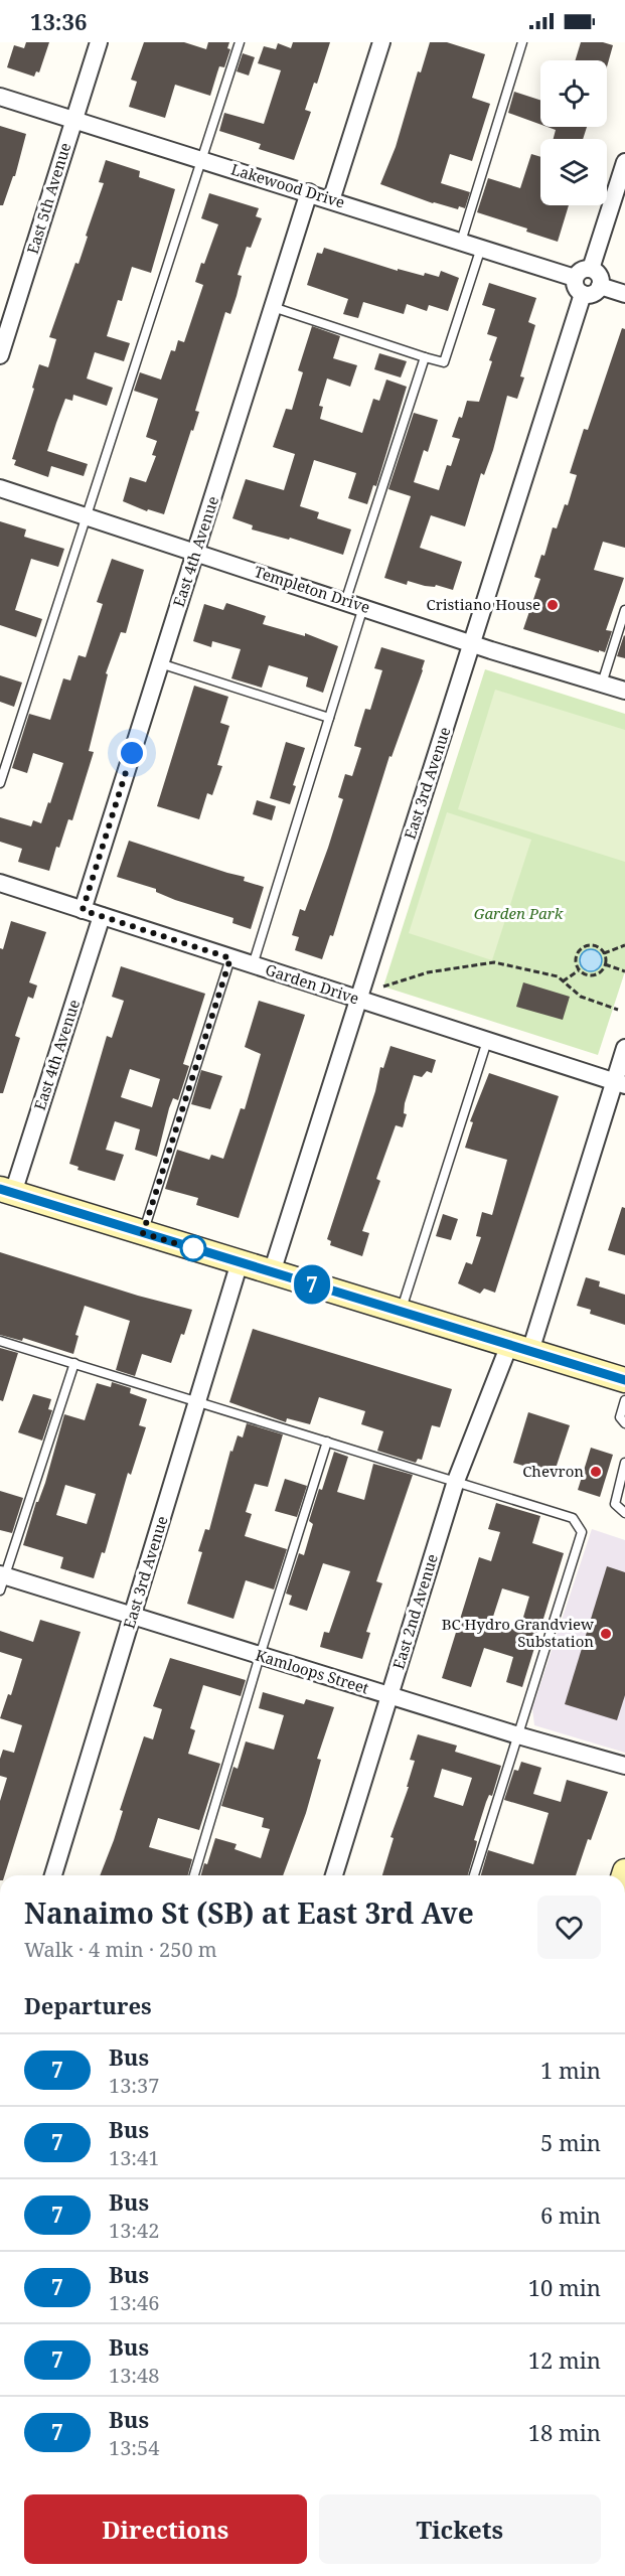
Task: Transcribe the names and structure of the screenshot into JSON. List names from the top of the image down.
{
  "streets": {
    "street": [
      "Lakewood Drive",
      "East 5th Avenue",
      "East 4th Avenue",
      "Templeton Drive",
      "East 3rd Avenue",
      "Garden Drive",
      "East 2nd Avenue",
      "Kamloops Street"
    ]
  },
  "crossings": [
    ["Lakewood Drive", "East 5th Avenue"],
    ["Lakewood Drive", "East 4th Avenue"],
    ["Lakewood Drive", "East 3rd Avenue"],
    ["East 4th Avenue", "Templeton Drive"],
    ["East 4th Avenue", "Garden Drive"],
    ["Templeton Drive", "East 3rd Avenue"],
    ["East 3rd Avenue", "Garden Drive"],
    ["East 3rd Avenue", "Kamloops Street"],
    ["Garden Drive", "East 2nd Avenue"],
    ["East 2nd Avenue", "Kamloops Street"]
  ],
  "parks": ["Garden Park"],
  "places": ["Cristiano House", "Chevron", "BC Hydro Grandview Substation"],
  "lines": ["bus line 7"],
  "page": {
    "status": "13:36",
    "on_map": "7",
    "heading": [
      ["Nanaimo St (SB) at East 3rd Ave", "Walk · 4 min · 250 m"],
      "Departures"
    ],
    "list": [
      {
        "mark": "7",
        "name": "Bus",
        "note": "13:37",
        "value": "1 min"
      },
      {
        "mark": "7",
        "name": "Bus",
        "note": "13:41",
        "value": "5 min"
      },
      {
        "mark": "7",
        "name": "Bus",
        "note": "13:42",
        "value": "6 min"
      },
      {
        "mark": "7",
        "name": "Bus",
        "note": "13:46",
        "value": "10 min"
      },
      {
        "mark": "7",
        "name": "Bus",
        "note": "13:48",
        "value": "12 min"
      },
      {
        "mark": "7",
        "name": "Bus",
        "note": "13:54",
        "value": "18 min"
      }
    ],
    "buttons": ["Directions", "Tickets"]
  }
}
